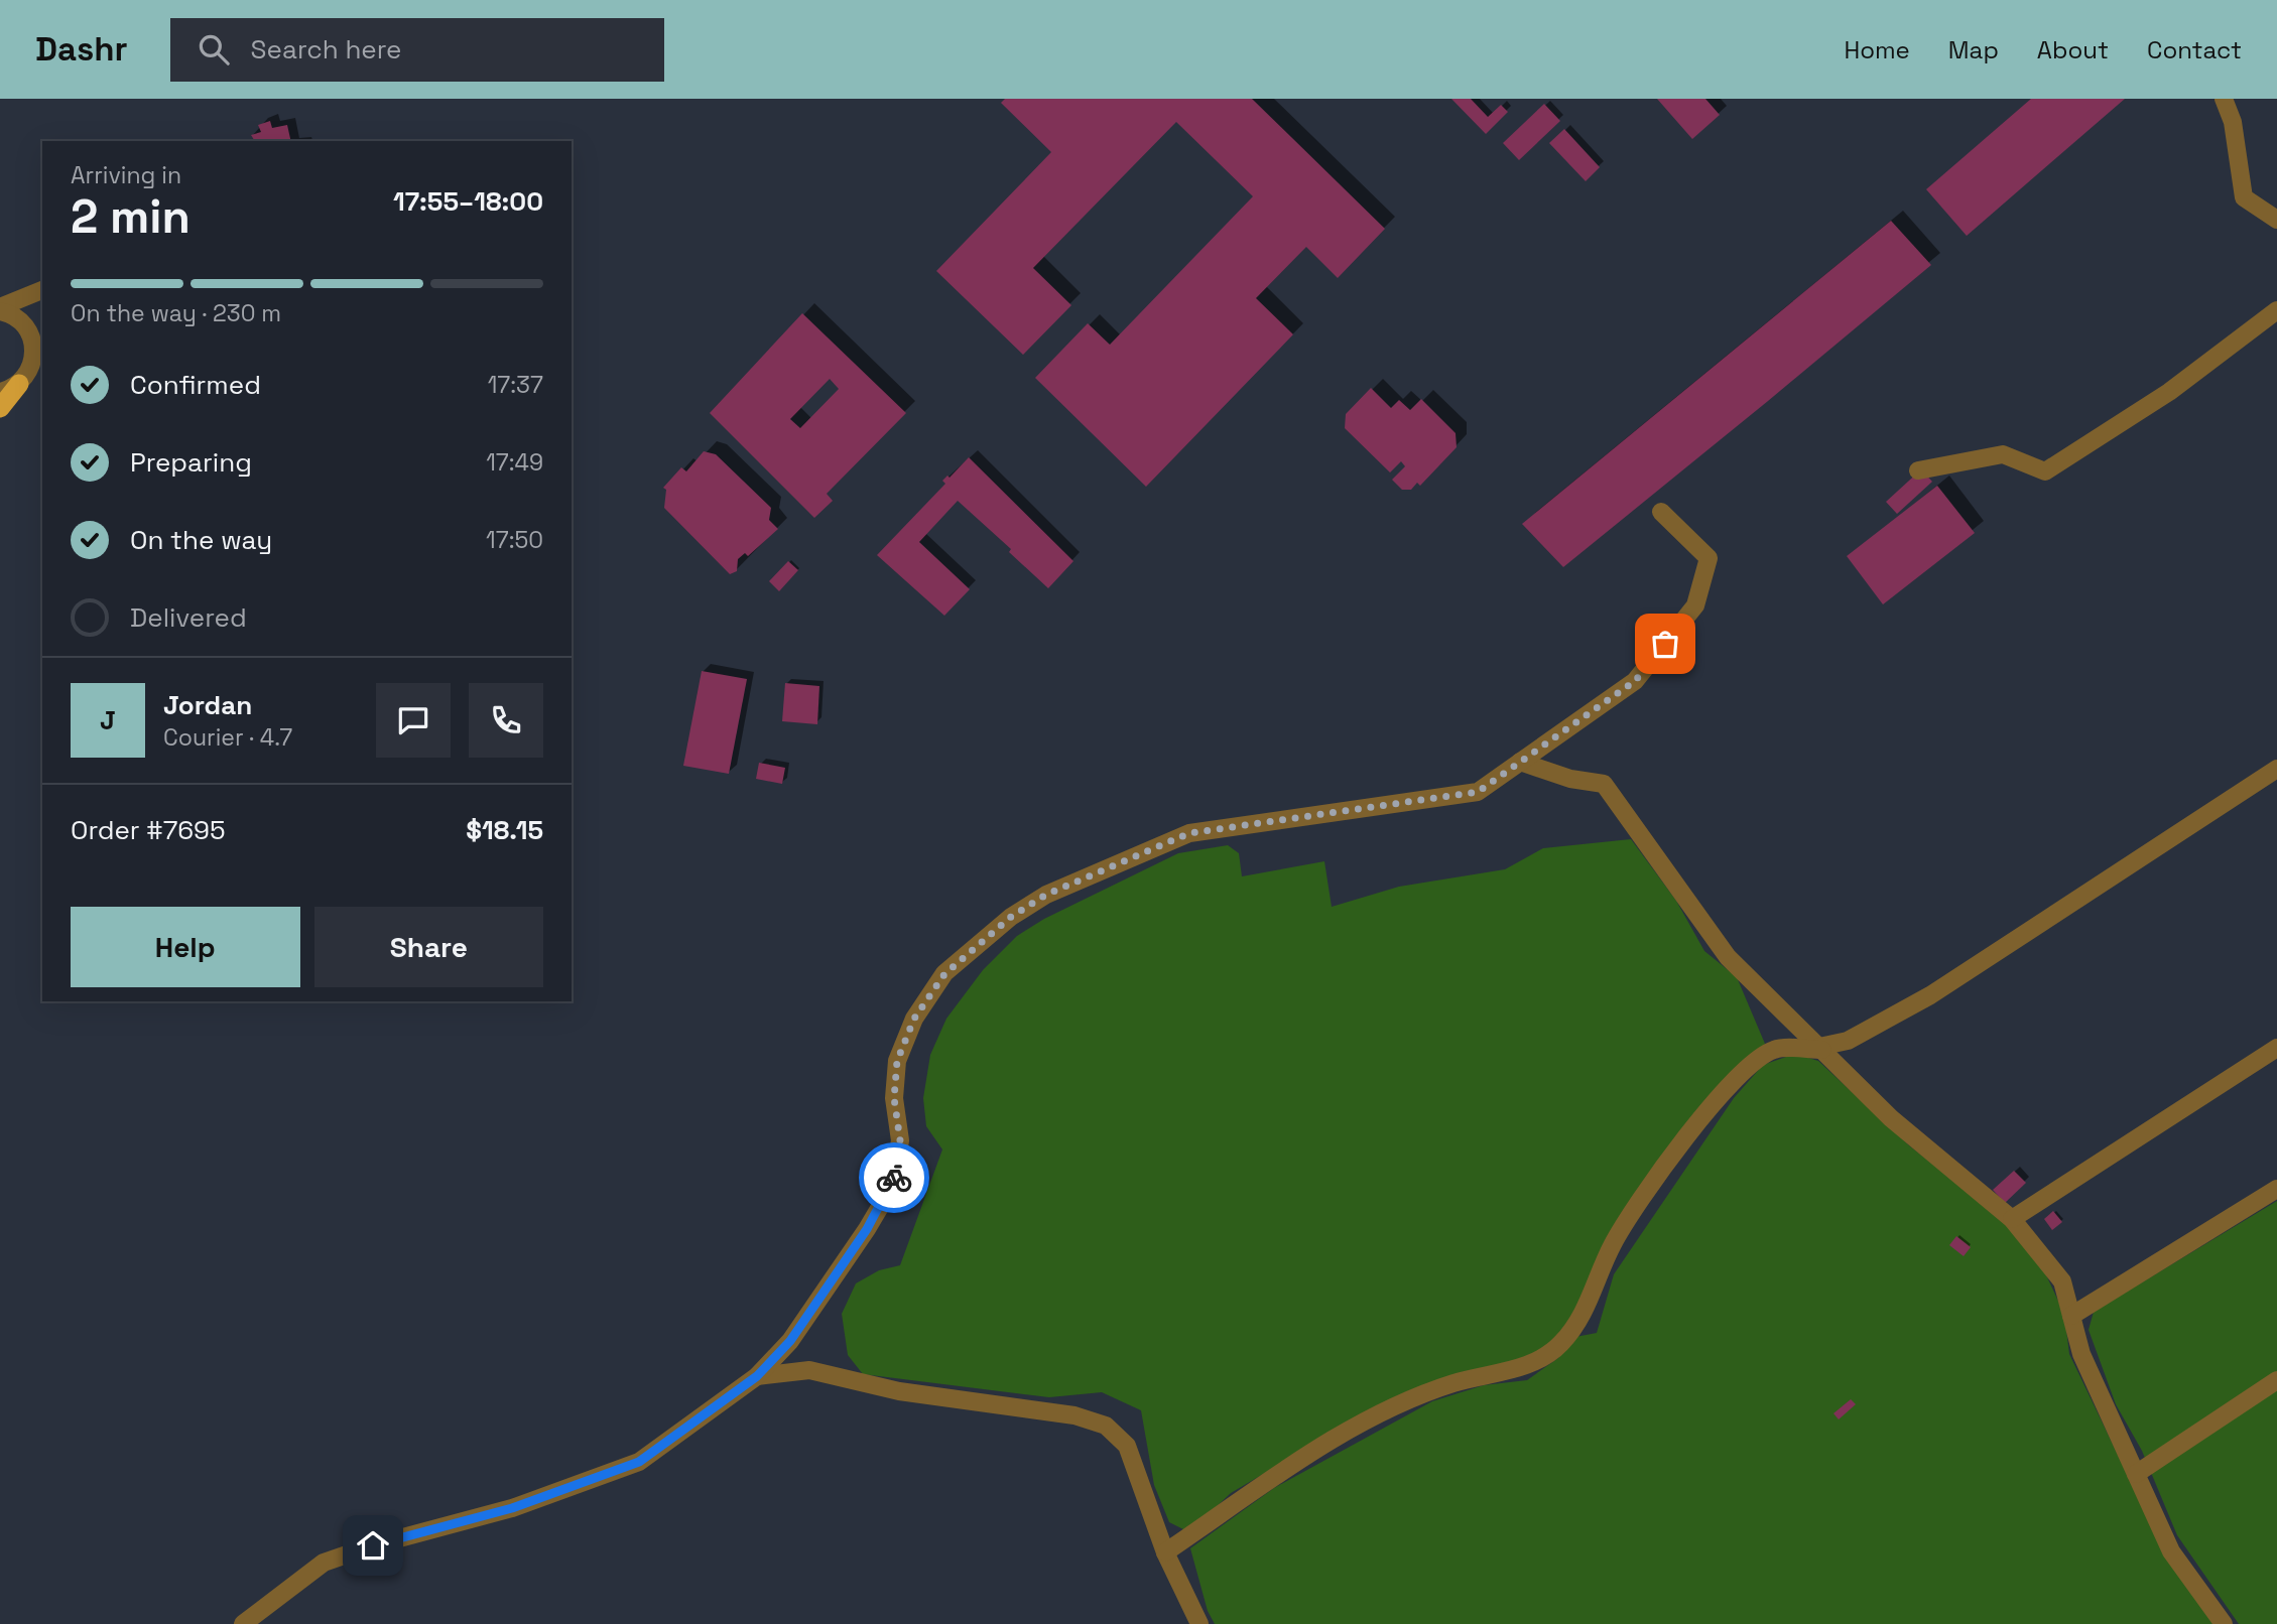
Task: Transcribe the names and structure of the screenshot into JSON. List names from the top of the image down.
{
  "page": {
    "header": "Dashr",
    "search": "Search here",
    "nav": [
      "Home",
      "Map",
      "About",
      "Contact"
    ],
    "heading": ["2 min", "Arriving in", "17:55–18:00"],
    "panel": [
      "Jordan",
      "Courier · 4.7",
      "Order #7695",
      "$18.15"
    ],
    "bar": "On the way · 230 m",
    "list": [
      ["Confirmed", "17:37"],
      ["Preparing", "17:49"],
      ["On the way", "17:50"],
      "Delivered"
    ],
    "round": "J",
    "buttons": ["Help", "Share"]
  }
}
